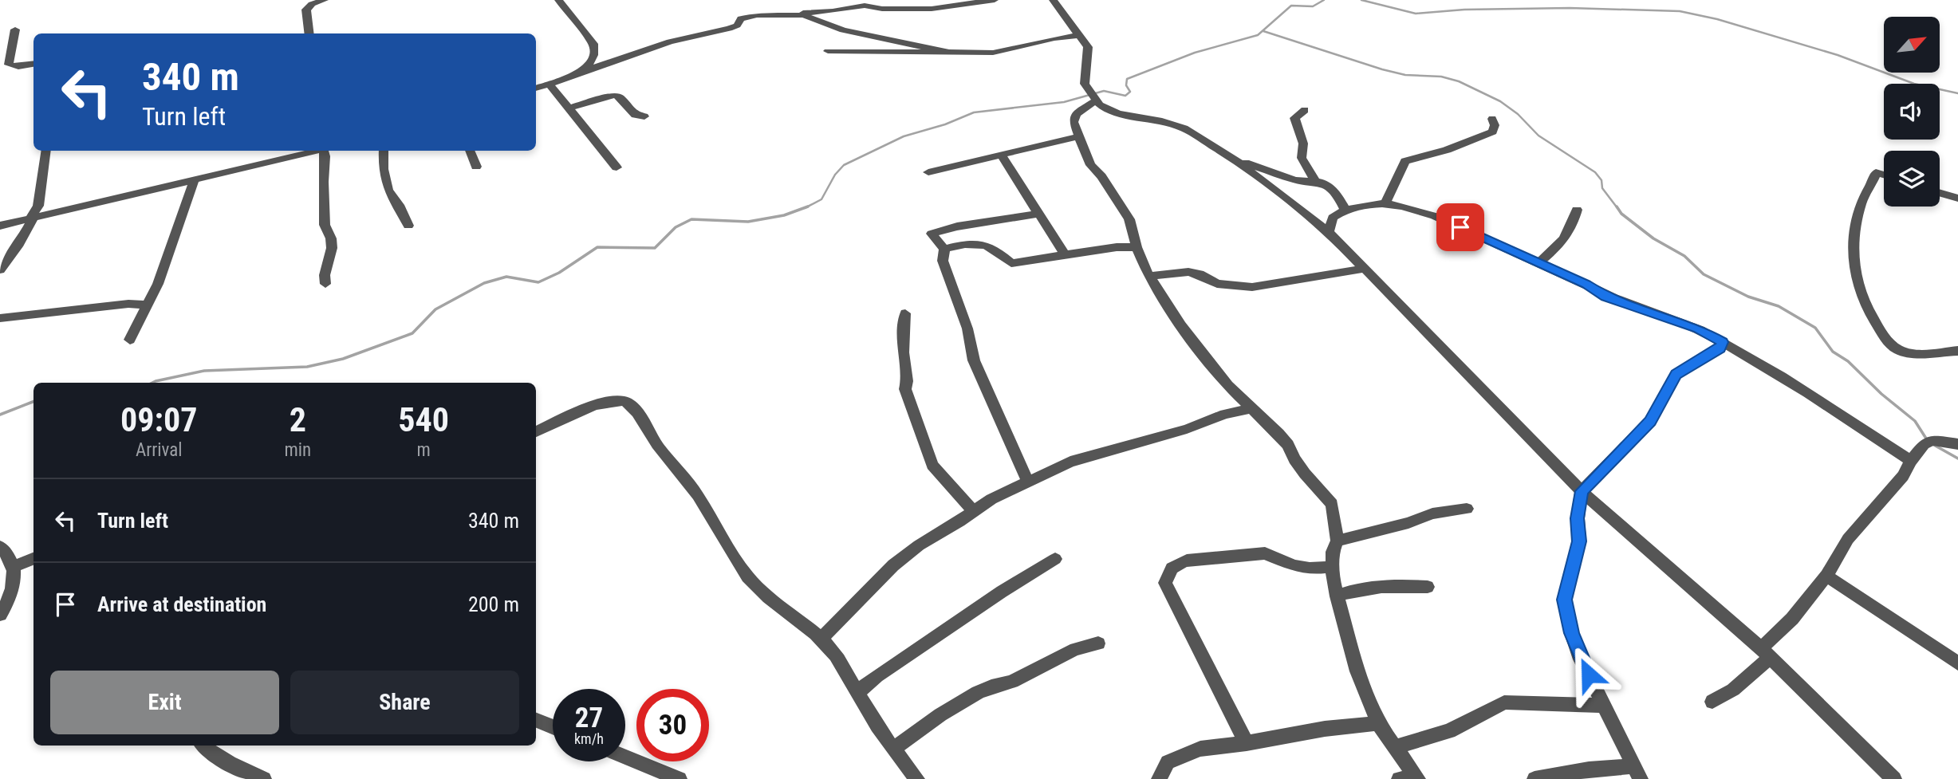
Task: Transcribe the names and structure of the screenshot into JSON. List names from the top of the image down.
{
  "north": "top right",
  "page": {
    "turn": ["340 m", "Turn left"],
    "eta": [
      "09:07",
      "Arrival",
      "2",
      "min",
      "540",
      "m"
    ],
    "list": [
      {
        "name": "Turn left",
        "value": "340 m"
      },
      {
        "name": "Arrive at destination",
        "value": "200 m"
      }
    ],
    "buttons": ["Exit", "Share"],
    "speed": "27 km/h",
    "limit": "30"
  }
}
